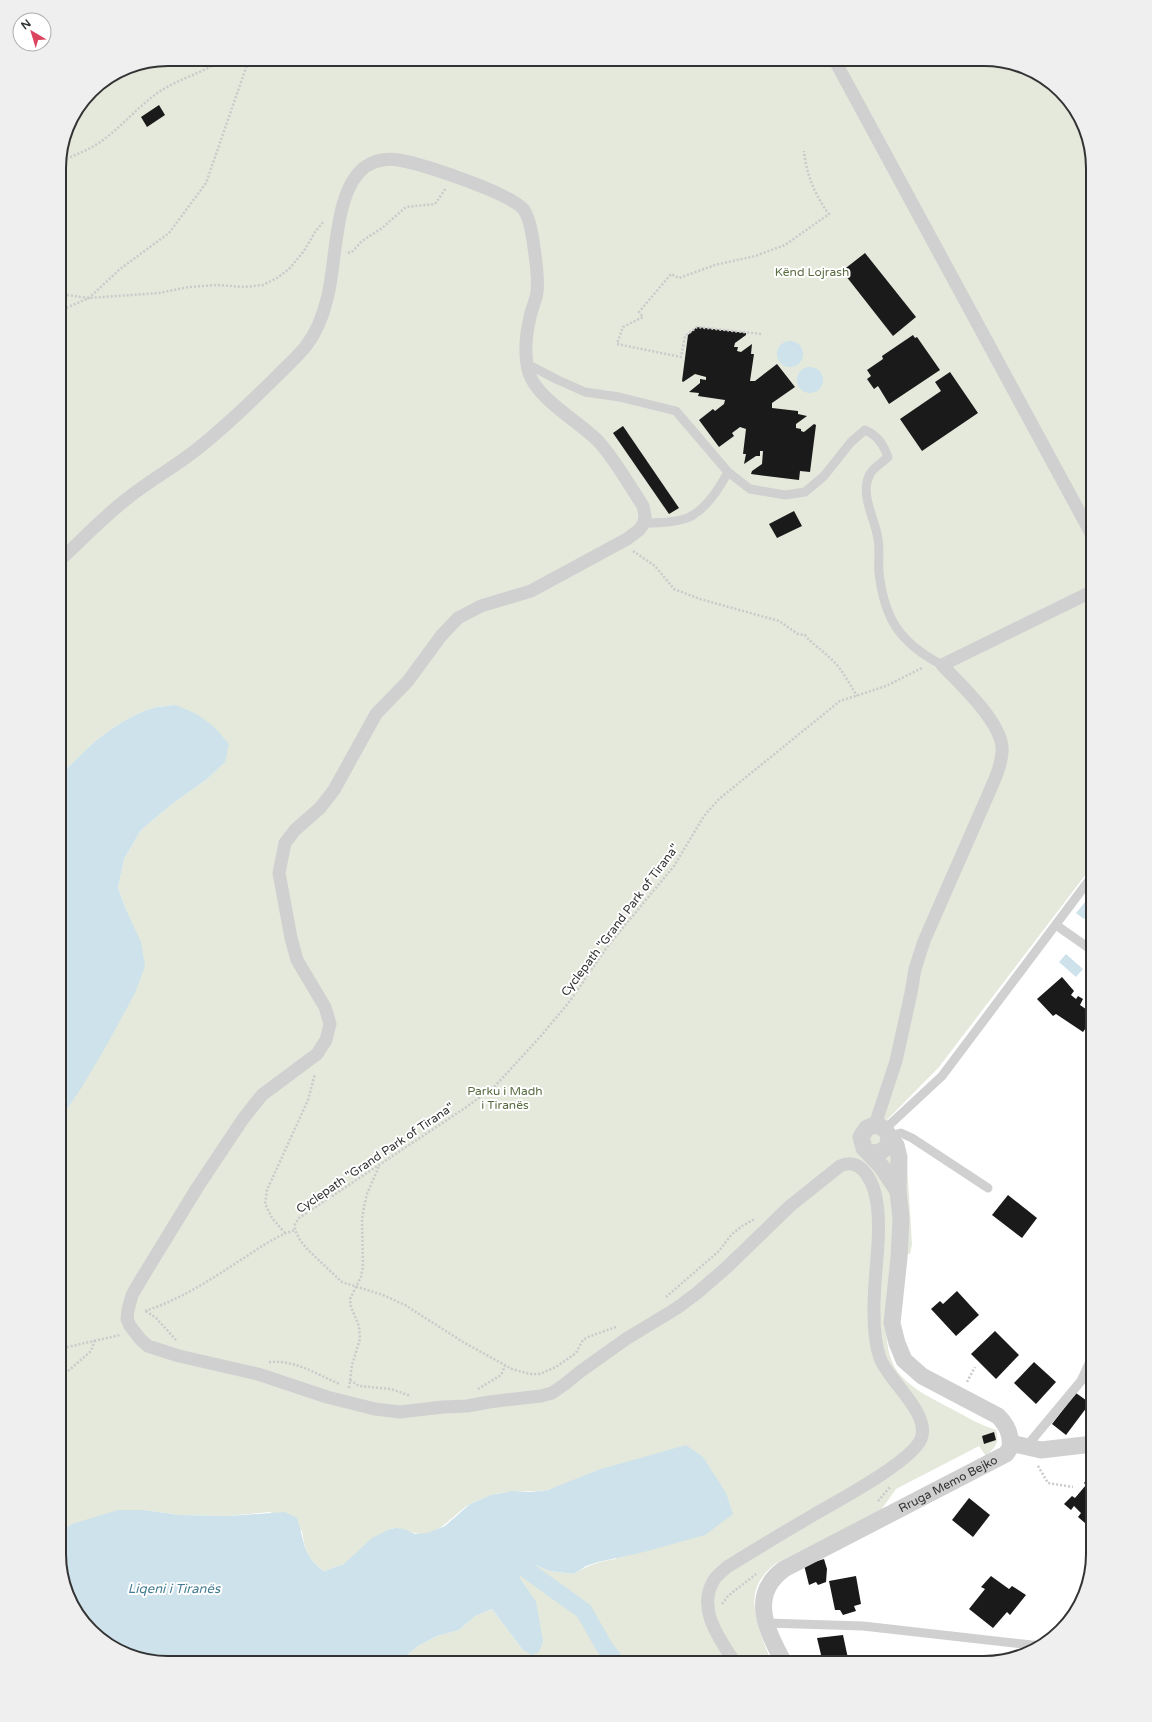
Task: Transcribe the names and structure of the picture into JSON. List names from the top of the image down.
{
  "streets": {
    "street": ["Rruga Memo Bejko"],
    "path": ["Cyclepath \"Grand Park of Tirana\""]
  },
  "water": ["Liqeni i Tiranës"],
  "parks": ["Kënd Lojrash", "Parku i Madh i Tiranës"],
  "north": "top left"
}
